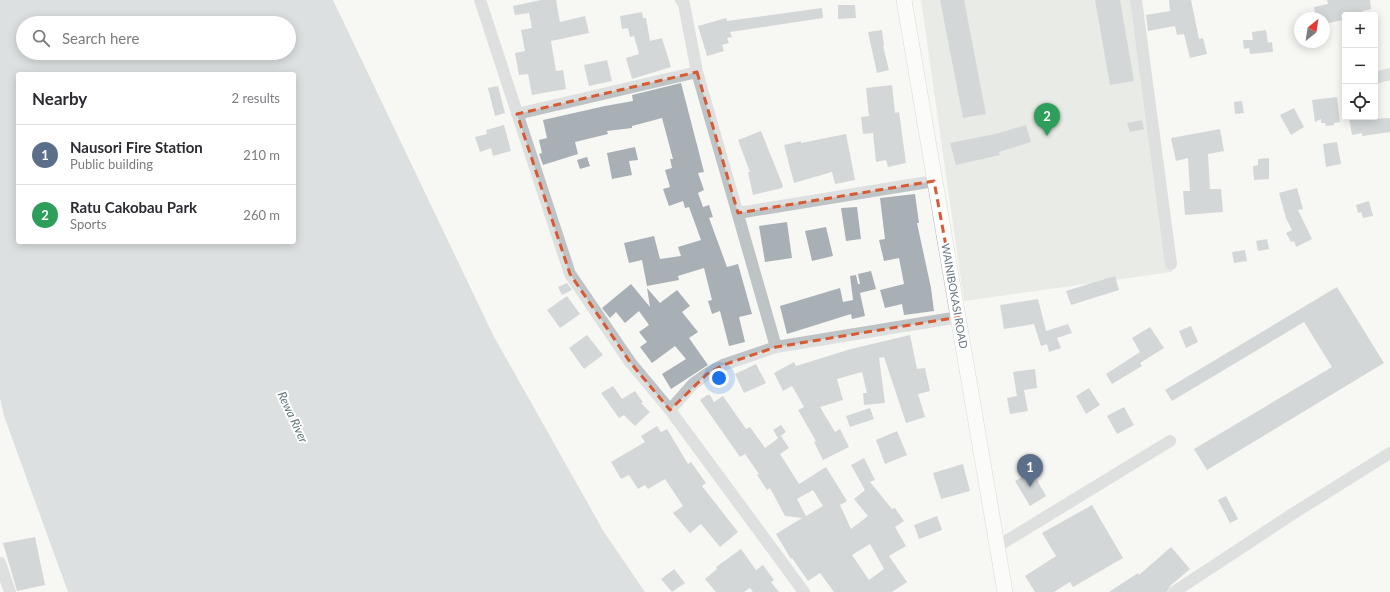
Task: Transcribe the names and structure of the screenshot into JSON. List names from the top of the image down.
{
  "streets": {
    "main road": ["WAINIBOKASI ROAD"]
  },
  "water": ["Rewa River"],
  "north": "top right",
  "page": {
    "map_buttons": ["+", "−"],
    "search": "Search here",
    "heading": ["Nearby", "2 results"],
    "pins": ["2", "1"],
    "list": [
      {
        "mark": "1",
        "name": "Nausori Fire Station",
        "note": "Public building",
        "value": "210 m"
      },
      {
        "mark": "2",
        "name": "Ratu Cakobau Park",
        "note": "Sports",
        "value": "260 m"
      }
    ]
  }
}
